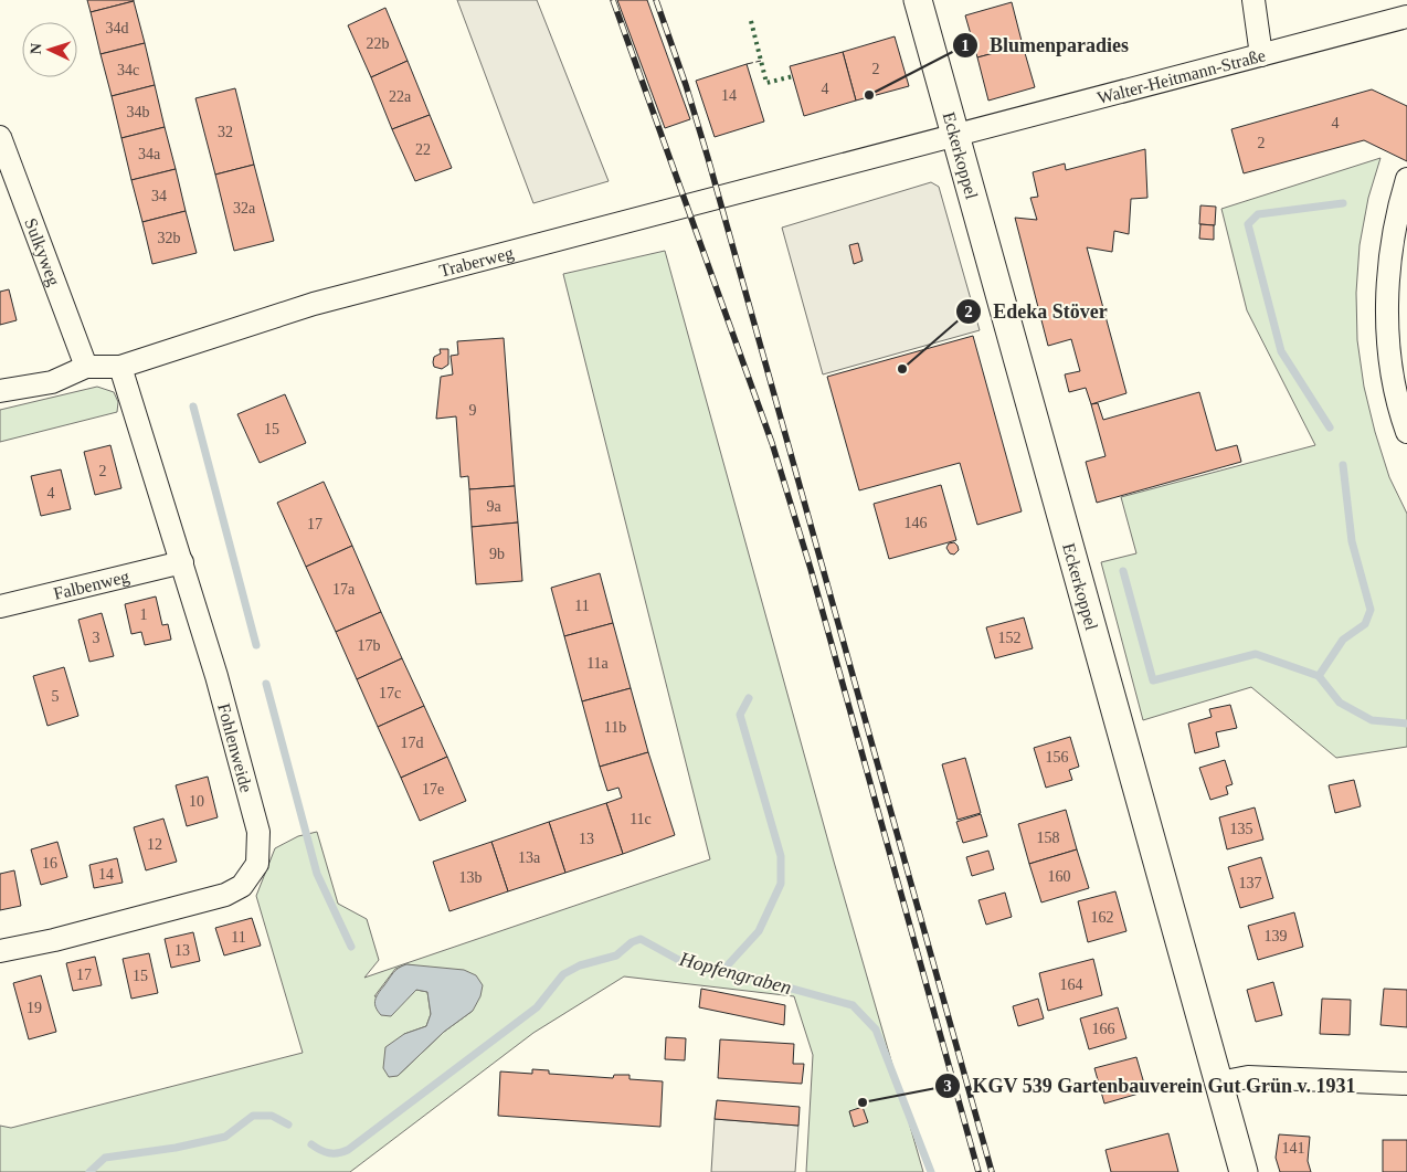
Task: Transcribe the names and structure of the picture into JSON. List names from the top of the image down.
{
  "streets": {
    "street": [
      "Walter-Heitmann-Straße",
      "Eckerkoppel",
      "Sulkyweg",
      "Traberweg",
      "Falbenweg",
      "Fohlenweide"
    ]
  },
  "crossings": [
    ["Walter-Heitmann-Straße", "Eckerkoppel"],
    ["Walter-Heitmann-Straße", "Traberweg"],
    ["Eckerkoppel", "Traberweg"],
    ["Sulkyweg", "Traberweg"],
    ["Traberweg", "Fohlenweide"],
    ["Falbenweg", "Fohlenweide"]
  ],
  "water": ["Hopfengraben"],
  "places": ["Blumenparadies", "Edeka Stöver", "KGV 539 Gartenbauverein Gut Grün v. 1931"],
  "house_numbers": [
    "34d",
    "22b",
    "2",
    "34c",
    "4",
    "14",
    "22a",
    "34b",
    "4",
    "32",
    "2",
    "22",
    "34a",
    "34",
    "32a",
    "32b",
    "9",
    "15",
    "2",
    "4",
    "9a",
    "146",
    "17",
    "9b",
    "17a",
    "11",
    "1",
    "3",
    "152",
    "17b",
    "11a",
    "17c",
    "5",
    "11b",
    "17d",
    "156",
    "17e",
    "10",
    "11c",
    "135",
    "158",
    "13",
    "12",
    "13a",
    "16",
    "14",
    "160",
    "13b",
    "137",
    "162",
    "139",
    "11",
    "13",
    "17",
    "15",
    "164",
    "19",
    "166",
    "141"
  ],
  "north": "left"
}
